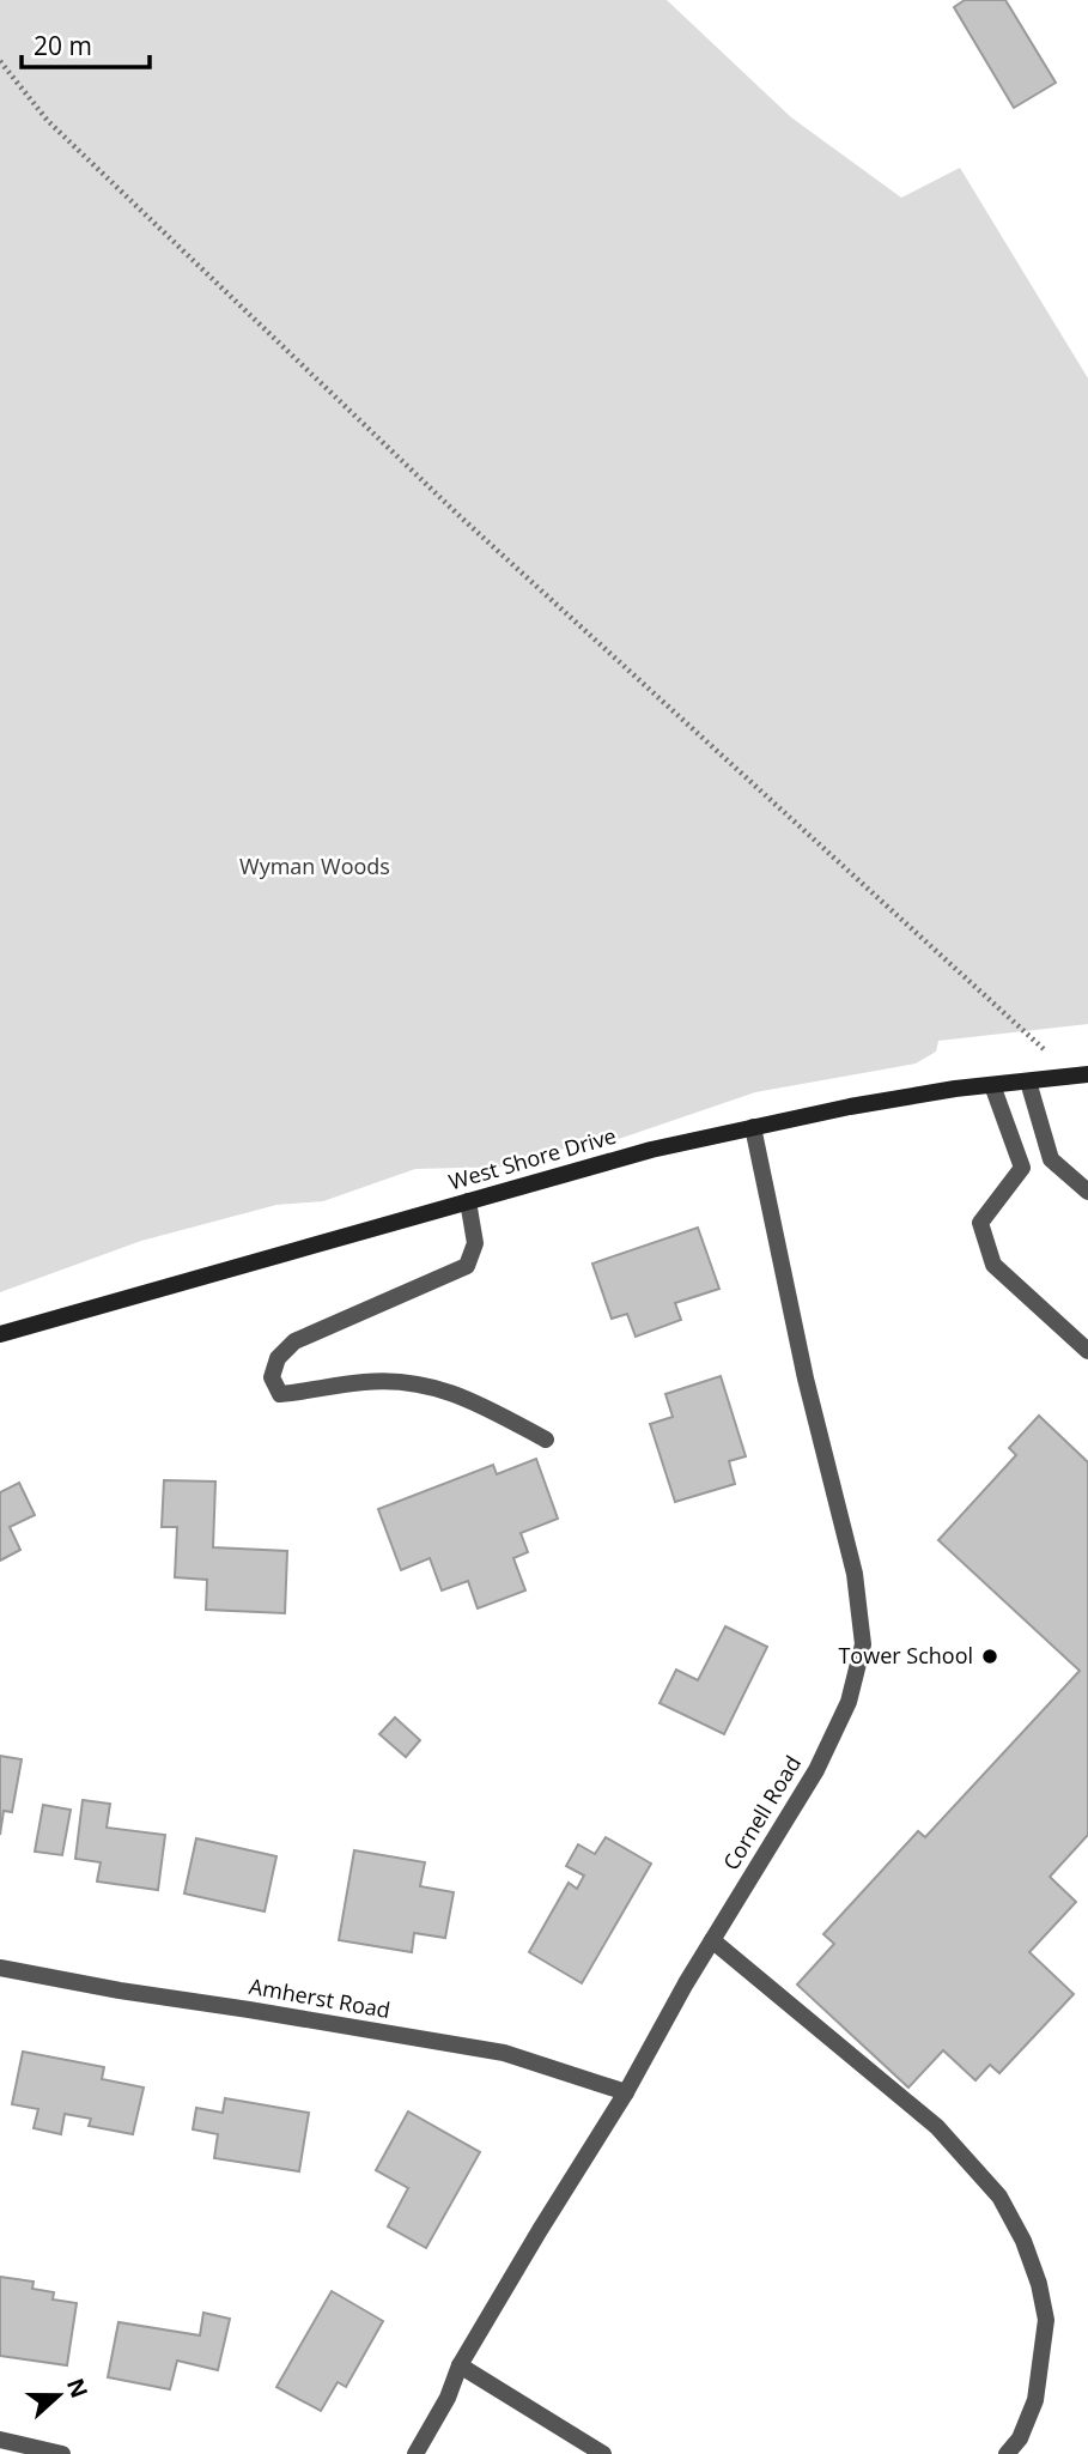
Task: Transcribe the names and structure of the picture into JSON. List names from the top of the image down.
{
  "streets": {
    "main road": ["West Shore Drive"],
    "street": ["Cornell Road", "Amherst Road"]
  },
  "crossings": [
    ["West Shore Drive", "Cornell Road"],
    ["Cornell Road", "Amherst Road"]
  ],
  "parks": ["Wyman Woods"],
  "places": ["Tower School"],
  "scale_bar": "20 m",
  "north": "right"
}
